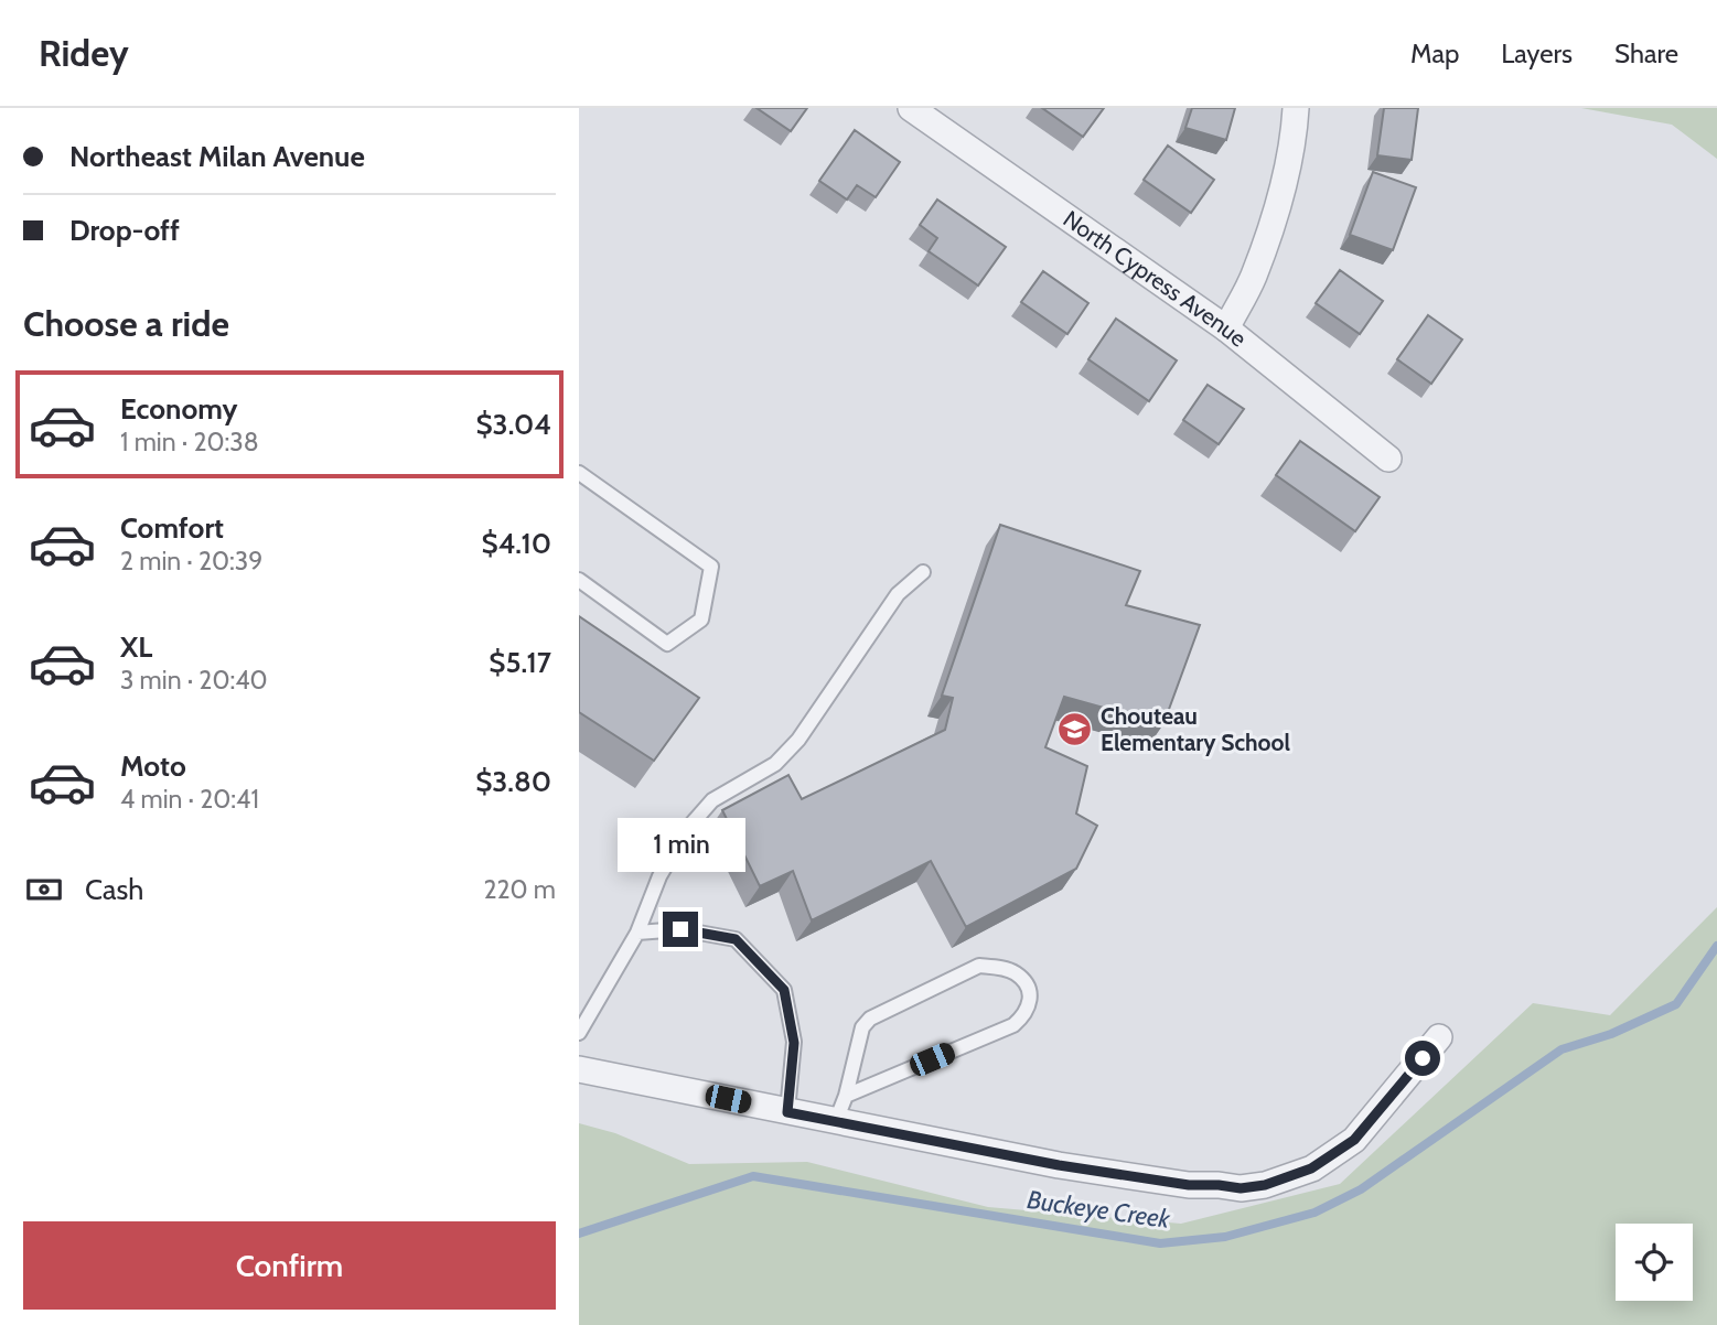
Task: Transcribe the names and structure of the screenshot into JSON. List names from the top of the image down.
{
  "streets": {
    "street": ["North Cypress Avenue"]
  },
  "water": ["Buckeye Creek"],
  "places": {
    "school or university": ["Chouteau Elementary School"]
  },
  "page": {
    "header": "Ridey",
    "nav": ["Map", "Layers", "Share"],
    "banner": ["Northeast Milan Avenue", "Drop-off"],
    "heading": "Choose a ride",
    "list": [
      {
        "name": "Economy",
        "note": "1 min · 20:38",
        "value": "$3.04"
      },
      {
        "name": "Comfort",
        "note": "2 min · 20:39",
        "value": "$4.10"
      },
      {
        "name": "XL",
        "note": "3 min · 20:40",
        "value": "$5.17"
      },
      {
        "name": "Moto",
        "note": "4 min · 20:41",
        "value": "$3.80"
      }
    ],
    "bubble": "1 min",
    "pay": ["Cash", "220 m"],
    "buttons": "Confirm"
  }
}
